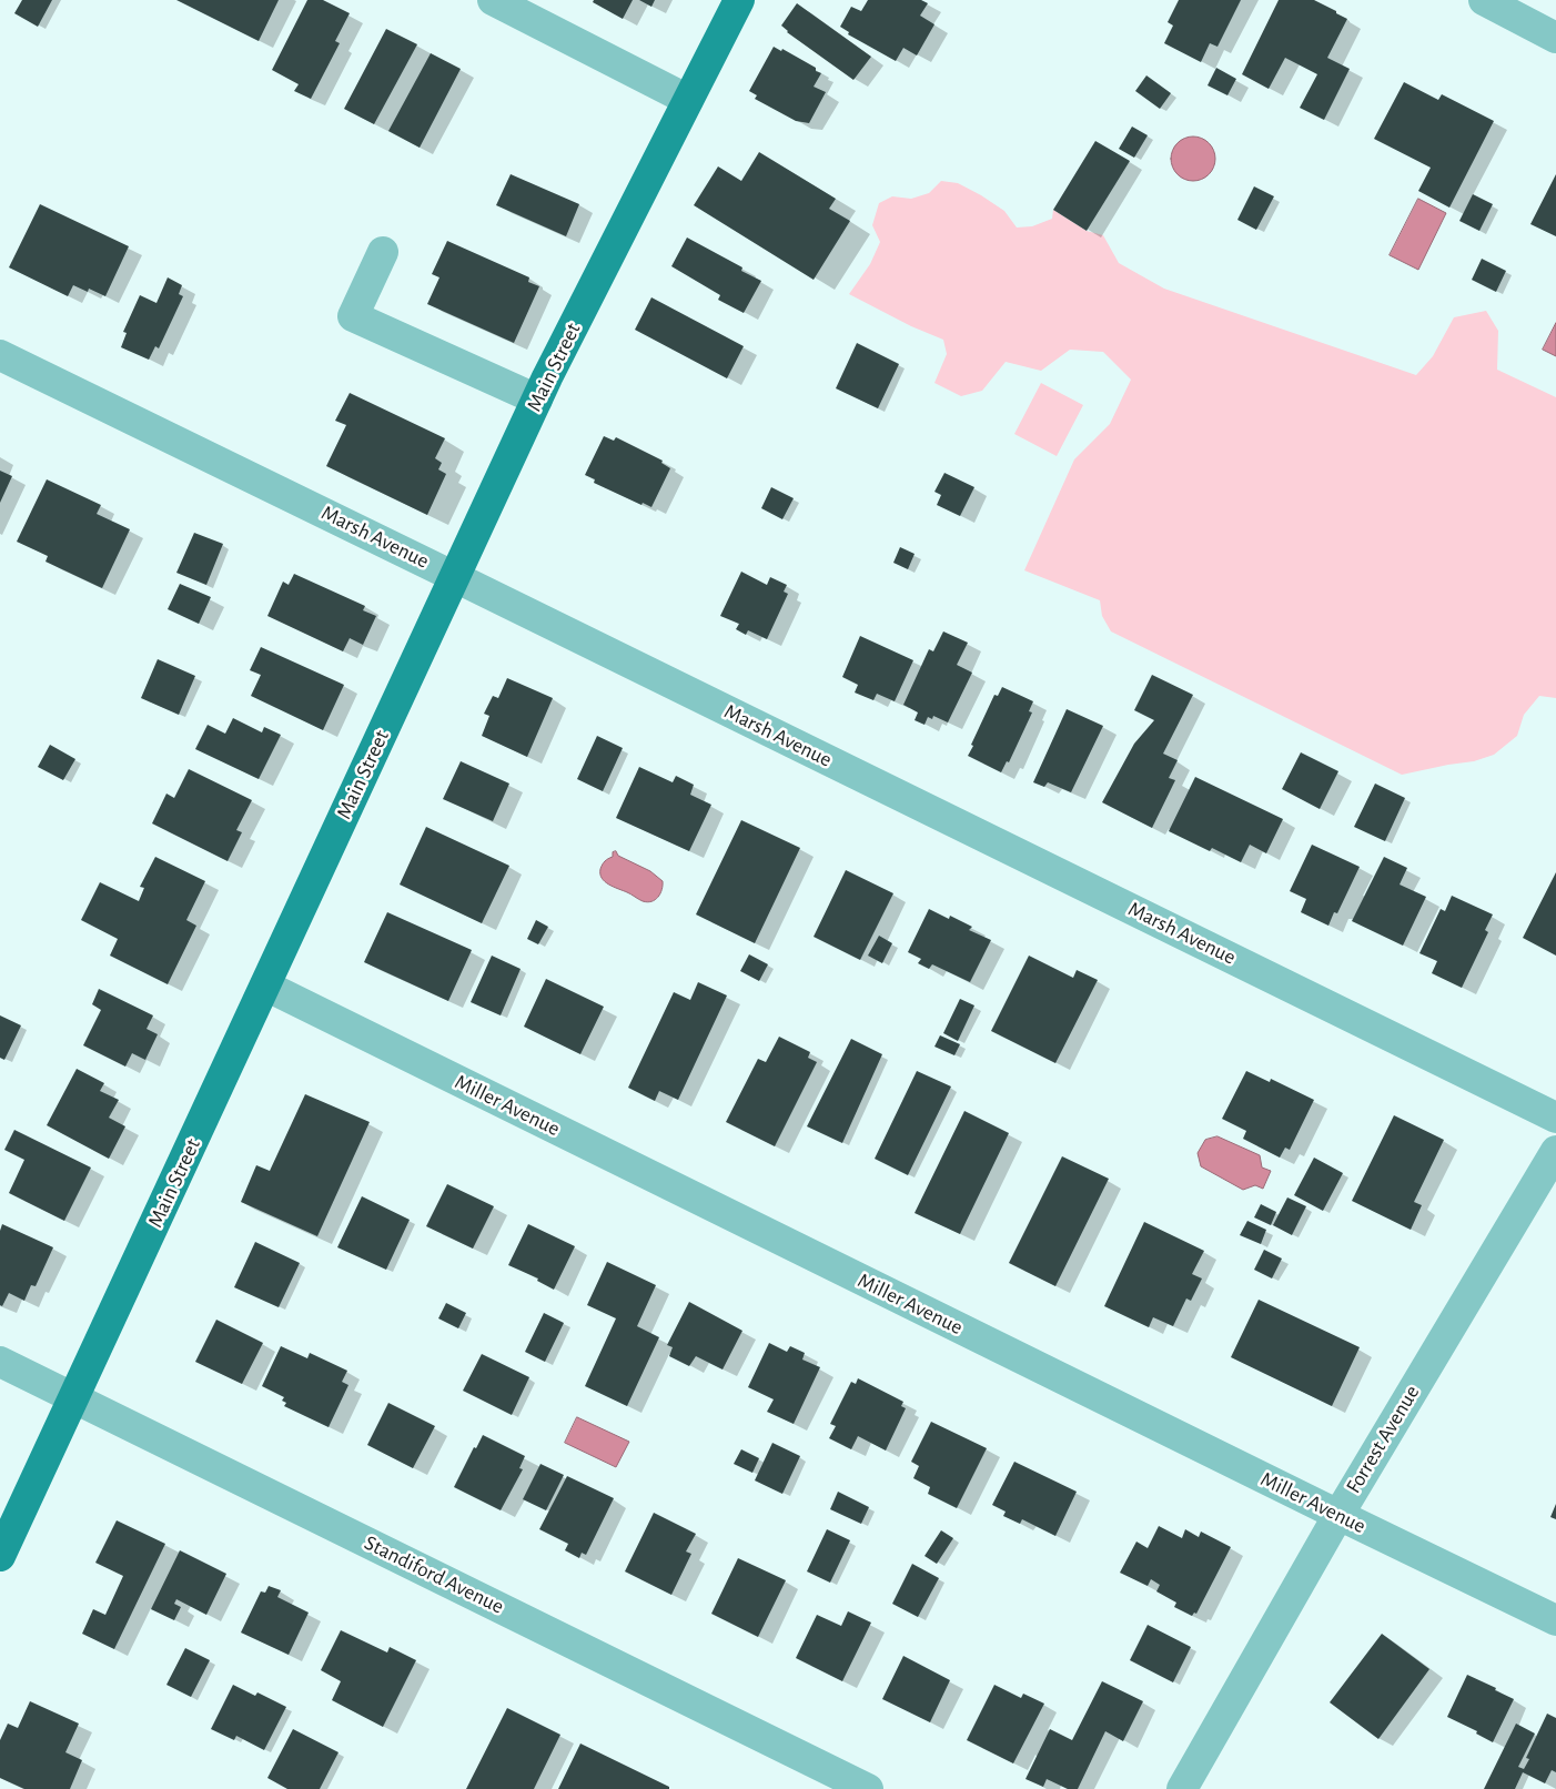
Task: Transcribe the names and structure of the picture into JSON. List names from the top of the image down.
{
  "streets": {
    "main road": ["Main Street"],
    "street": [
      "Marsh Avenue",
      "Miller Avenue",
      "Forrest Avenue",
      "Standiford Avenue"
    ]
  },
  "crossings": [
    ["Main Street", "Marsh Avenue"],
    ["Main Street", "Miller Avenue"],
    ["Main Street", "Standiford Avenue"],
    ["Miller Avenue", "Forrest Avenue"]
  ]
}
